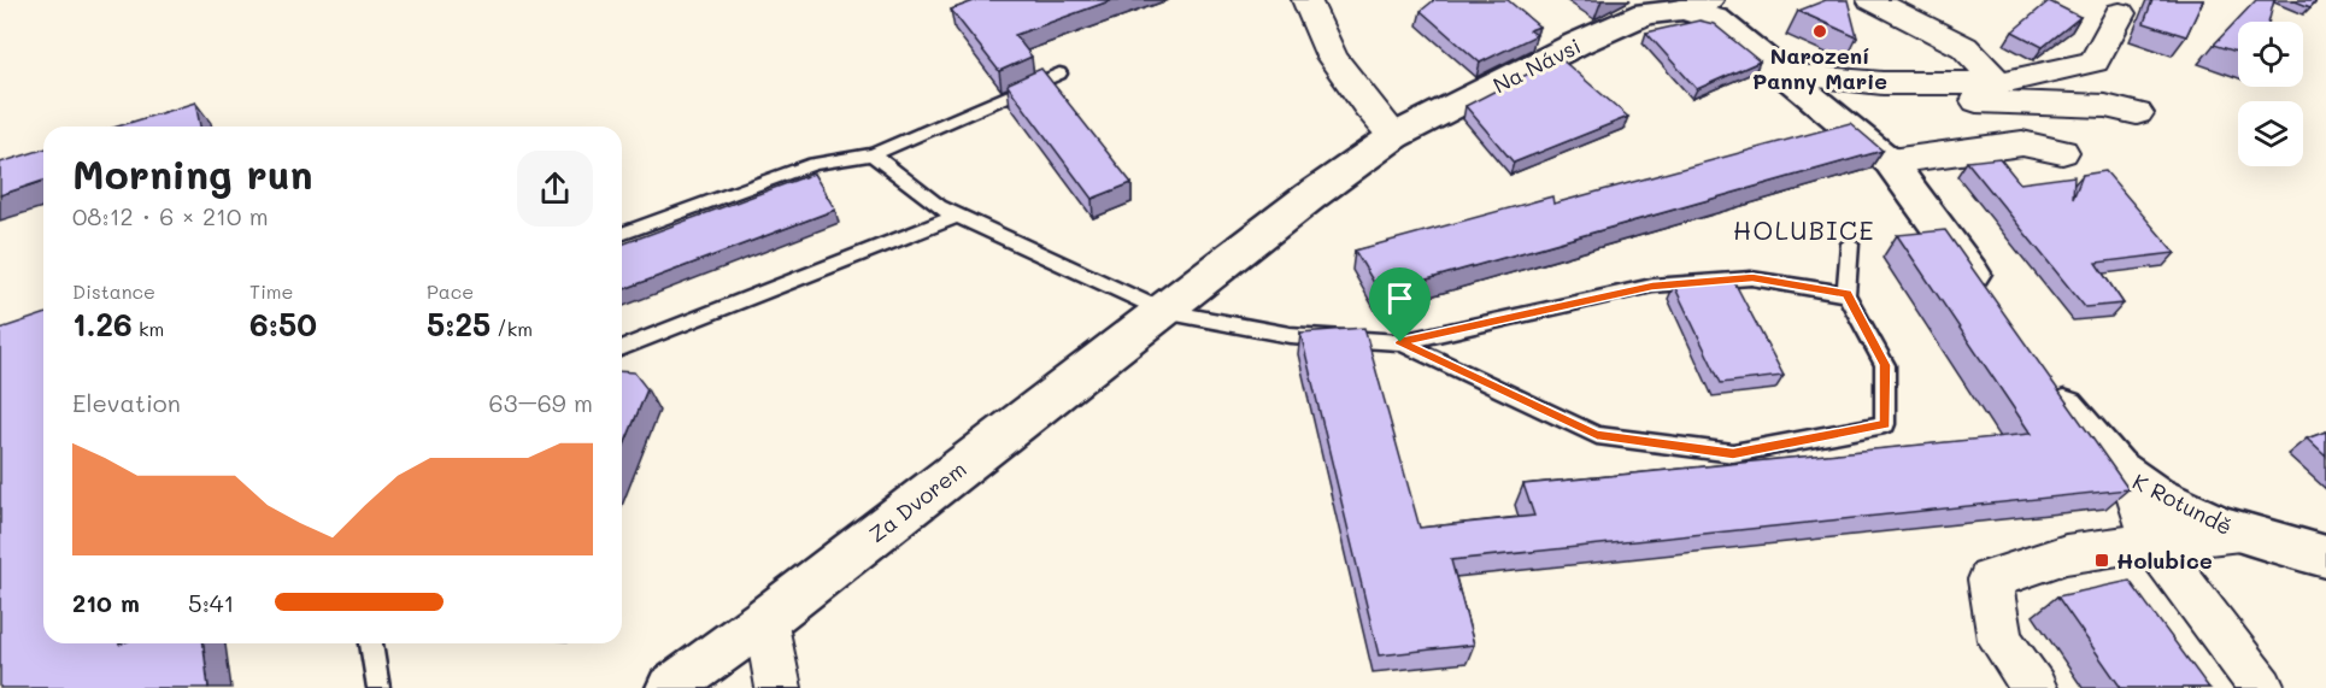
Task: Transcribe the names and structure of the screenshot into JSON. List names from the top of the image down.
{
  "streets": {
    "street": ["Na Návsi", "Za Dvorem", "K Rotundě"]
  },
  "crossings": [
    ["Na Návsi", "Za Dvorem"]
  ],
  "districts": ["HOLUBICE"],
  "places": {
    "other": ["Narození Panny Marie"],
    "transit": ["Holubice"]
  },
  "page": {
    "heading": ["Morning run", "08:12 · 6 × 210 m"],
    "stats": [
      ["Distance", "1.26 km"],
      ["Time", "6:50"],
      ["Pace", "5:25 /km"]
    ],
    "chart": ["Elevation", "63–69 m"],
    "list": [
      {
        "name": "210 m",
        "note": "5:41"
      }
    ]
  }
}
